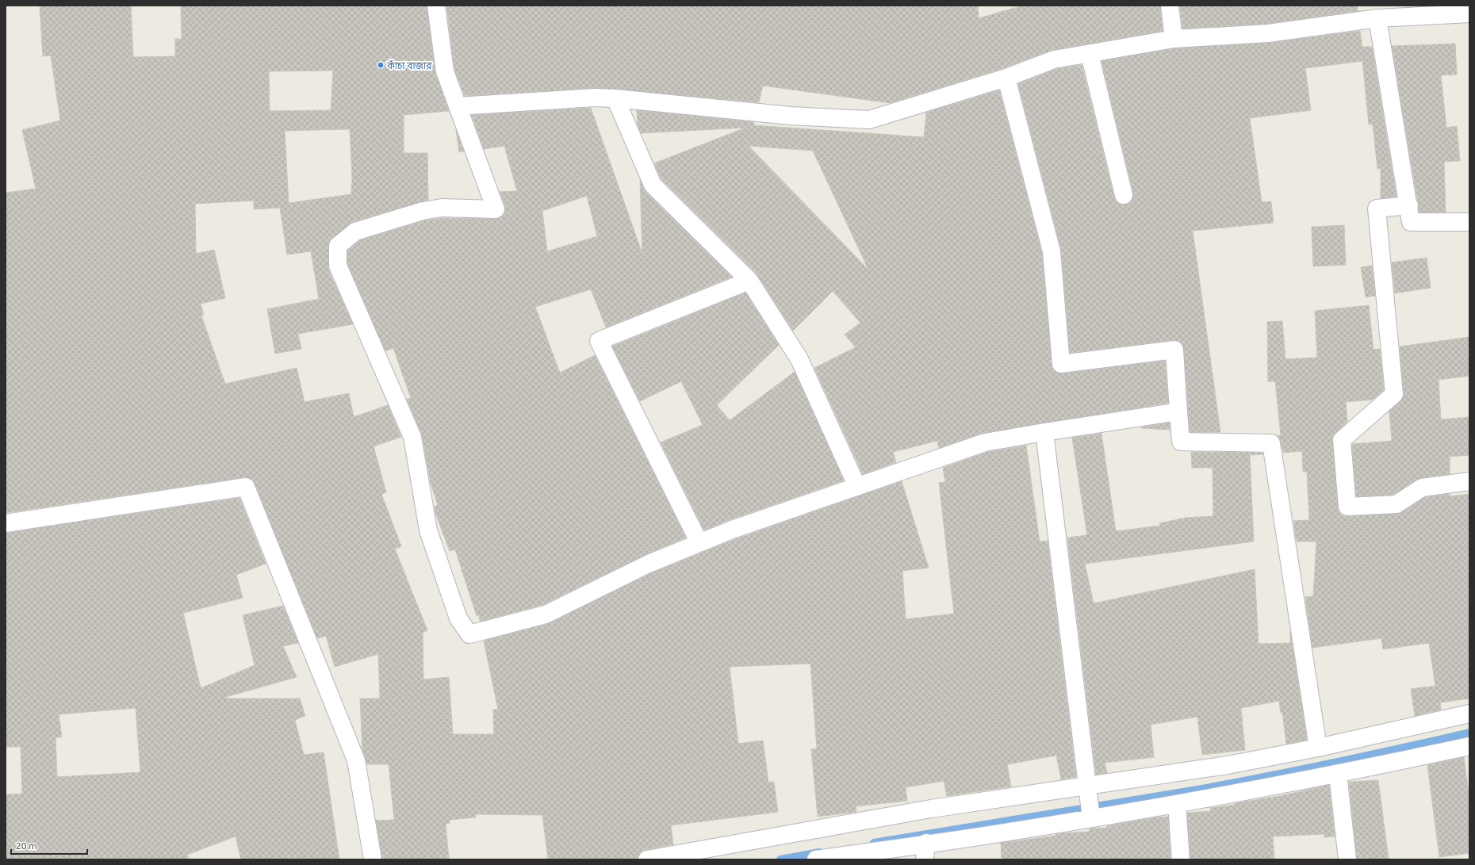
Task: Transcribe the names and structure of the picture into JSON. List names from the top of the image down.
{
  "places": ["কাঁচা বাজার"],
  "scale_bar": "20 m"
}
